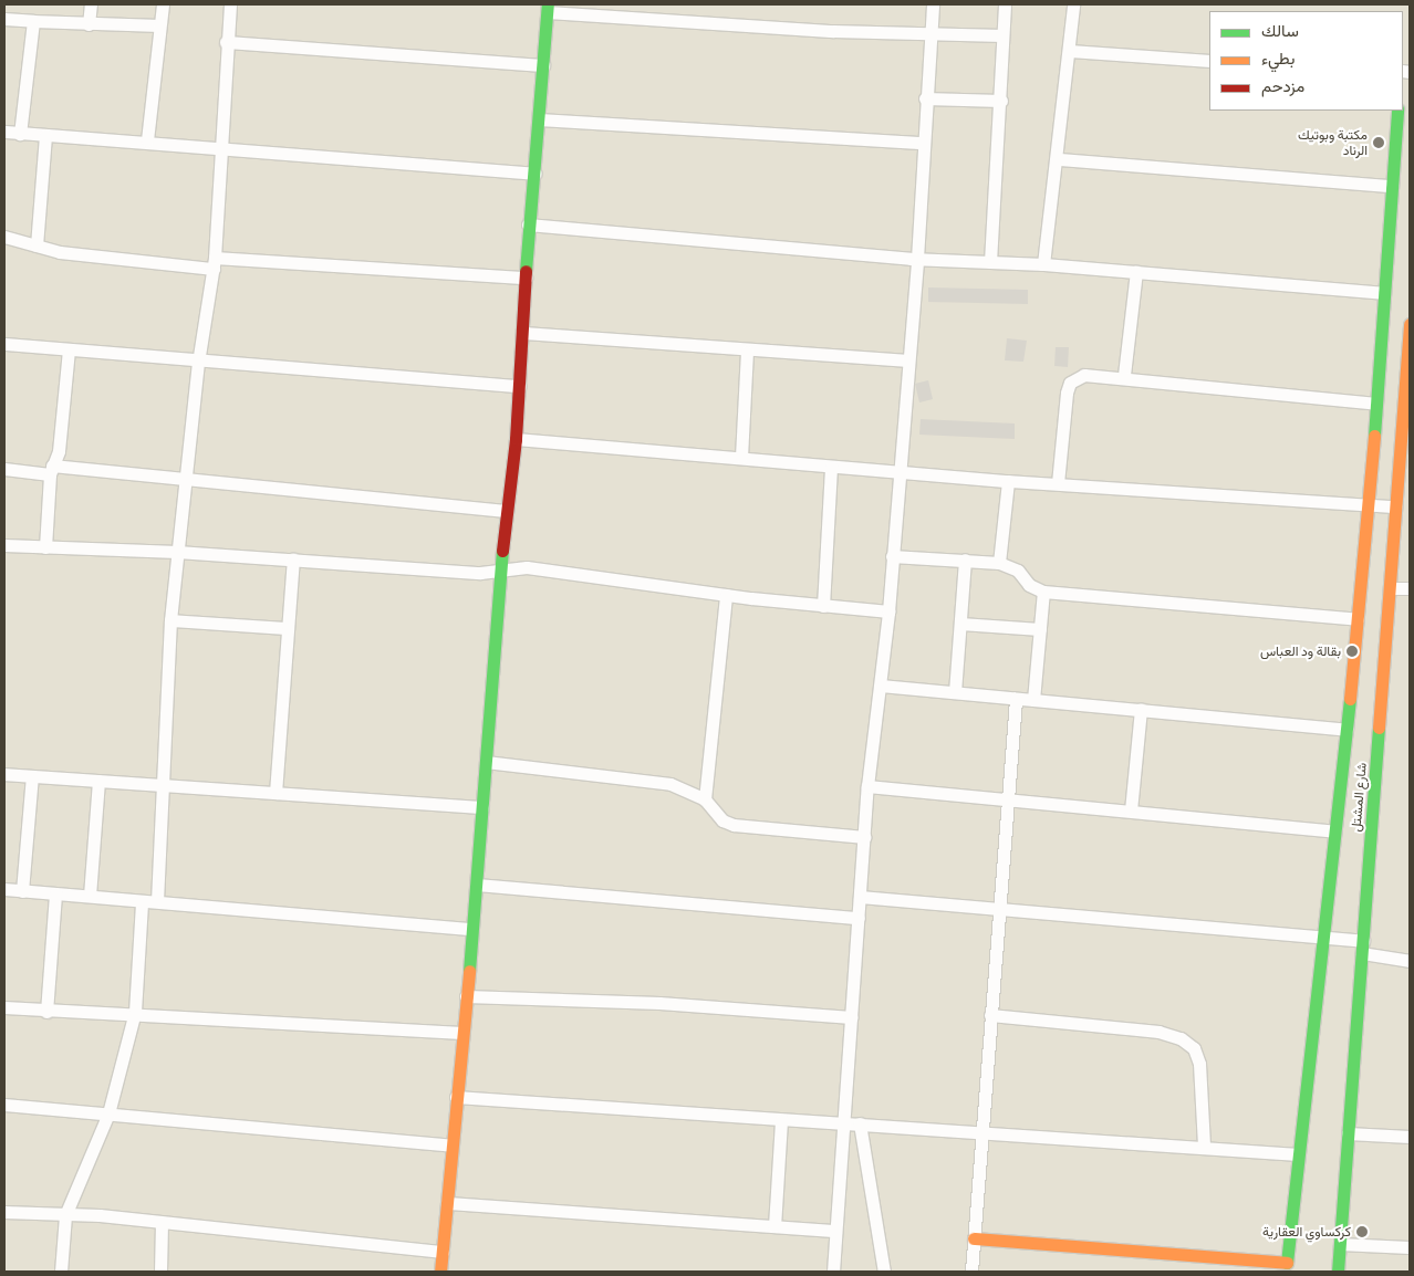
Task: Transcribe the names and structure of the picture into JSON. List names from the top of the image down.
{
  "streets": {
    "street": ["شارع المشتل"]
  },
  "places": ["مكتبة وبوتيك الرناد", "بقالة ود العباس", "كركساوي العقارية"],
  "legend": ["سالك", "بطيء", "مزدحم"]
}
